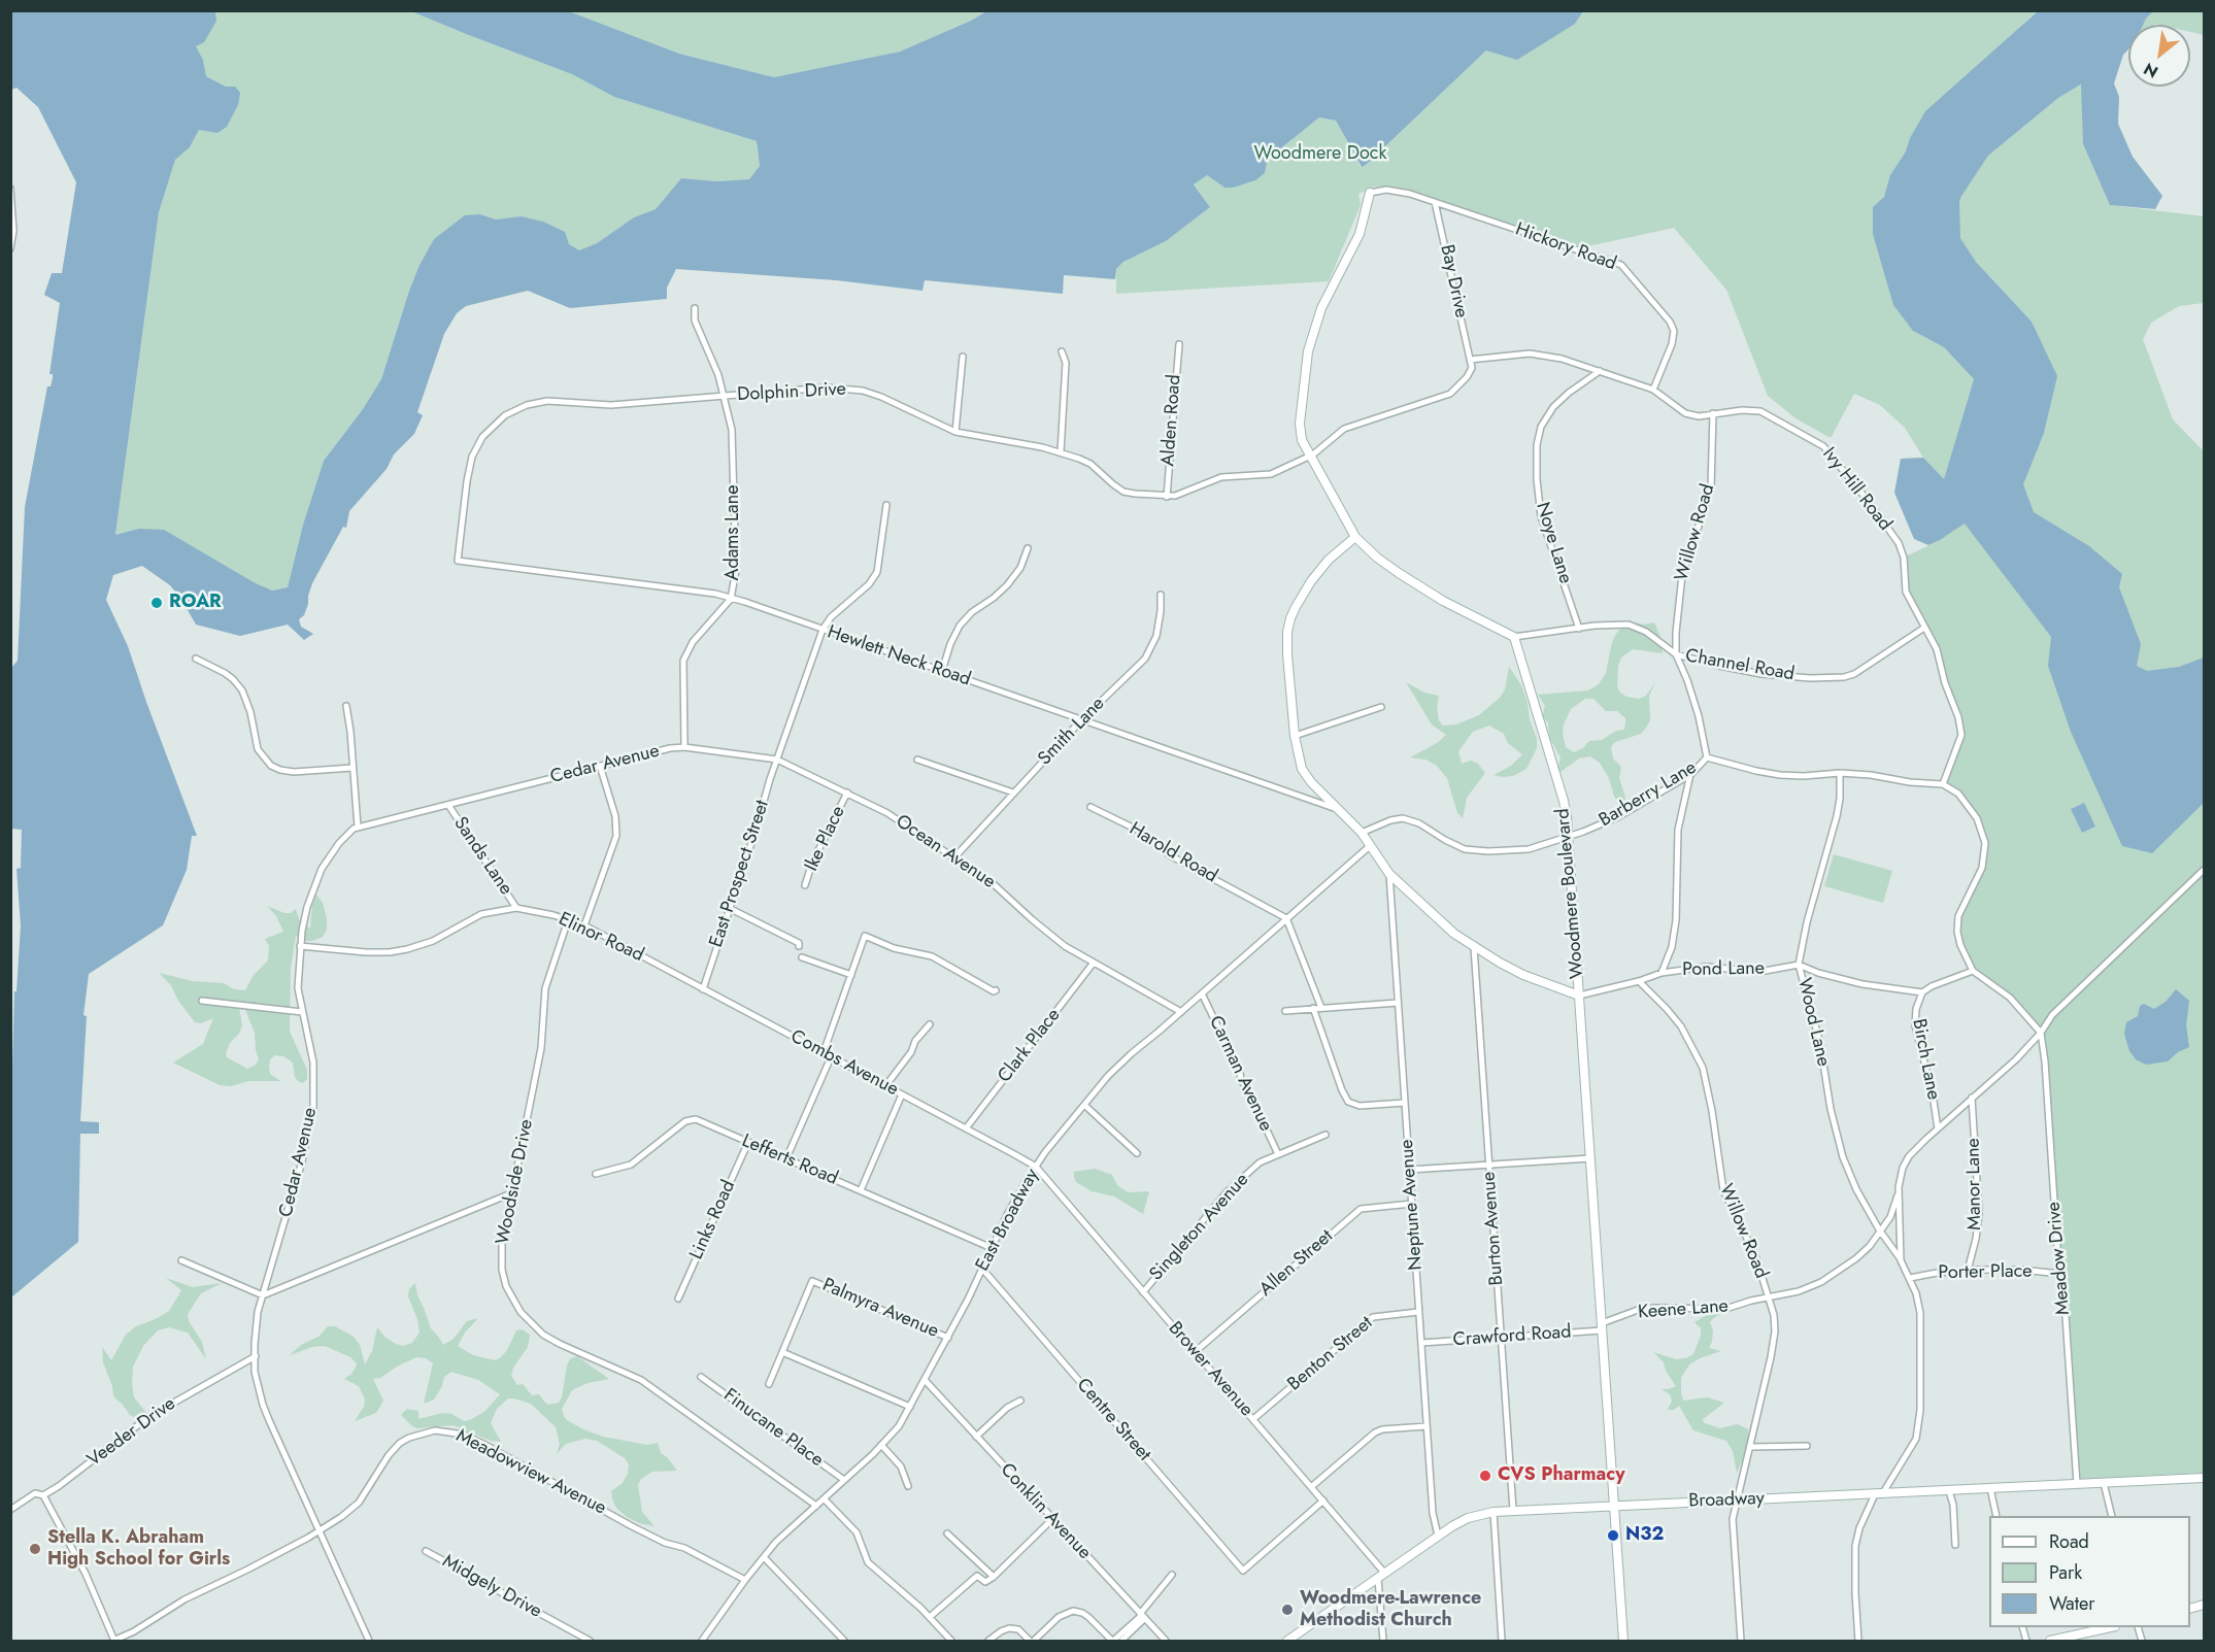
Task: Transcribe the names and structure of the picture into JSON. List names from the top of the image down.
{
  "streets": {
    "street": [
      "Hickory Road",
      "Bay Drive",
      "Dolphin Drive",
      "Alden Road",
      "Ivy Hill Road",
      "Adams Lane",
      "Willow Road",
      "Noye Lane",
      "Hewlett Neck Road",
      "Channel Road",
      "Smith Lane",
      "Cedar Avenue",
      "Barberry Lane",
      "Ike Place",
      "Ocean Avenue",
      "Harold Road",
      "Sands Lane",
      "East Prospect Street",
      "Woodmere Boulevard",
      "Elinor Road",
      "Pond Lane",
      "Wood Lane",
      "Clark Place",
      "Birch Lane",
      "Combs Avenue",
      "Carman Avenue",
      "Lefferts Road",
      "Woodside Drive",
      "Manor Lane",
      "Neptune Avenue",
      "Links Road",
      "East Broadway",
      "Singleton Avenue",
      "Burton Avenue",
      "Meadow Drive",
      "Allen Street",
      "Porter Place",
      "Palmyra Avenue",
      "Keene Lane",
      "Crawford Road",
      "Benton Street",
      "Brower Avenue",
      "Centre Street",
      "Finucane Place",
      "Veeder Drive",
      "Meadowview Avenue",
      "Broadway",
      "Conklin Avenue",
      "Midgely Drive"
    ]
  },
  "crossings": [
    ["Hickory Road", "Bay Drive"],
    ["Hickory Road", "Ivy Hill Road"],
    ["Bay Drive", "Ivy Hill Road"],
    ["Dolphin Drive", "Alden Road"],
    ["Dolphin Drive", "Adams Lane"],
    ["Dolphin Drive", "Hewlett Neck Road"],
    ["Ivy Hill Road", "Willow Road"],
    ["Ivy Hill Road", "Noye Lane"],
    ["Ivy Hill Road", "Channel Road"],
    ["Ivy Hill Road", "Barberry Lane"],
    ["Adams Lane", "Hewlett Neck Road"],
    ["Adams Lane", "Cedar Avenue"],
    ["Adams Lane", "Ocean Avenue"],
    ["Willow Road", "Channel Road"],
    ["Willow Road", "Barberry Lane"],
    ["Willow Road", "Pond Lane"],
    ["Willow Road", "Keene Lane"],
    ["Willow Road", "Broadway"],
    ["Noye Lane", "Channel Road"],
    ["Hewlett Neck Road", "Smith Lane"],
    ["Hewlett Neck Road", "East Prospect Street"],
    ["Channel Road", "Woodmere Boulevard"],
    ["Smith Lane", "Ocean Avenue"],
    ["Cedar Avenue", "Ocean Avenue"],
    ["Cedar Avenue", "Sands Lane"],
    ["Cedar Avenue", "Elinor Road"],
    ["Cedar Avenue", "Veeder Drive"],
    ["Cedar Avenue", "Meadowview Avenue"],
    ["Barberry Lane", "Woodmere Boulevard"],
    ["Barberry Lane", "Wood Lane"],
    ["Ike Place", "Ocean Avenue"],
    ["Ocean Avenue", "East Prospect Street"],
    ["Ocean Avenue", "Clark Place"],
    ["Ocean Avenue", "East Broadway"],
    ["Harold Road", "East Broadway"],
    ["Sands Lane", "Elinor Road"],
    ["East Prospect Street", "Combs Avenue"],
    ["Woodmere Boulevard", "Pond Lane"],
    ["Woodmere Boulevard", "Keene Lane"],
    ["Woodmere Boulevard", "Crawford Road"],
    ["Woodmere Boulevard", "Broadway"],
    ["Elinor Road", "Combs Avenue"],
    ["Elinor Road", "Woodside Drive"],
    ["Pond Lane", "Wood Lane"],
    ["Wood Lane", "Keene Lane"],
    ["Clark Place", "Combs Avenue"],
    ["Birch Lane", "Keene Lane"],
    ["Combs Avenue", "East Broadway"],
    ["Combs Avenue", "Brower Avenue"],
    ["Carman Avenue", "East Broadway"],
    ["Carman Avenue", "Singleton Avenue"],
    ["Lefferts Road", "Links Road"],
    ["Lefferts Road", "East Broadway"],
    ["Woodside Drive", "East Broadway"],
    ["Manor Lane", "Porter Place"],
    ["Manor Lane", "Keene Lane"],
    ["Neptune Avenue", "Allen Street"],
    ["Neptune Avenue", "Crawford Road"],
    ["Neptune Avenue", "Benton Street"],
    ["Neptune Avenue", "Broadway"],
    ["East Broadway", "Palmyra Avenue"],
    ["East Broadway", "Brower Avenue"],
    ["East Broadway", "Centre Street"],
    ["East Broadway", "Finucane Place"],
    ["East Broadway", "Meadowview Avenue"],
    ["East Broadway", "Conklin Avenue"],
    ["Singleton Avenue", "Brower Avenue"],
    ["Burton Avenue", "Crawford Road"],
    ["Burton Avenue", "Broadway"],
    ["Meadow Drive", "Porter Place"],
    ["Meadow Drive", "Keene Lane"],
    ["Meadow Drive", "Broadway"],
    ["Allen Street", "Brower Avenue"],
    ["Keene Lane", "Crawford Road"],
    ["Benton Street", "Brower Avenue"],
    ["Brower Avenue", "Centre Street"],
    ["Brower Avenue", "Broadway"]
  ],
  "parks": ["Woodmere Dock"],
  "places": [
    "ROAR",
    "CVS Pharmacy",
    "N32",
    "Stella K. Abraham High School for Girls",
    "Woodmere-Lawrence Methodist Church"
  ],
  "legend": ["Road", "Park", "Water"],
  "north": "bottom left"
}
